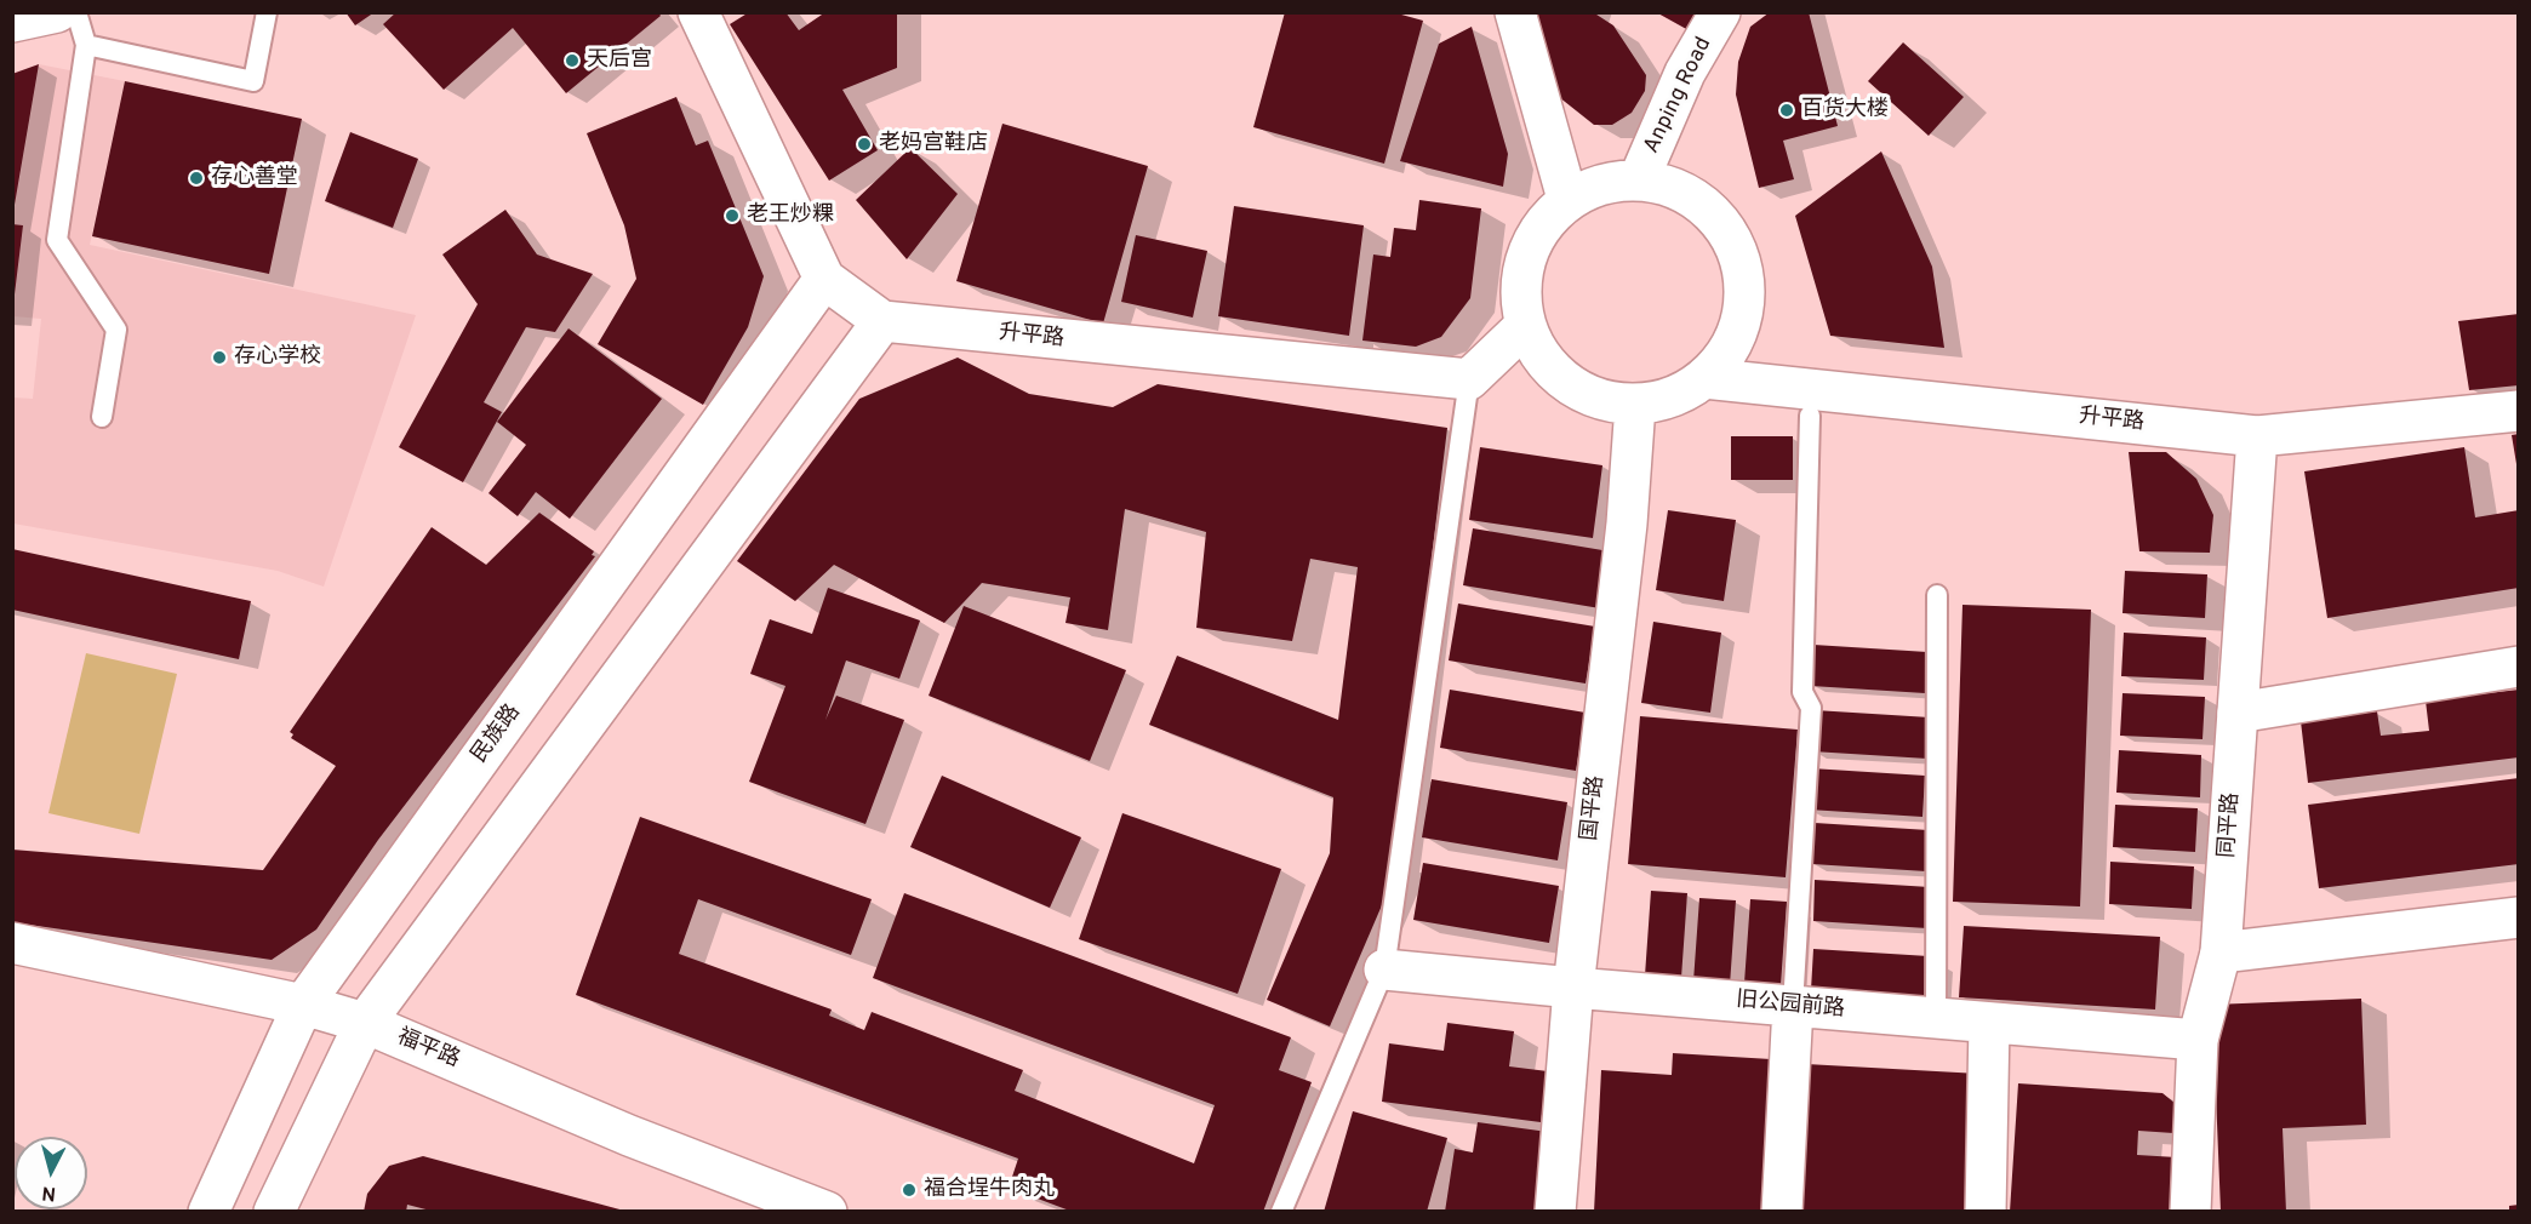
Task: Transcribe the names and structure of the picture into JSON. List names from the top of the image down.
{
  "streets": {
    "street": [
      "Anping Road",
      "升平路",
      "民族路",
      "国平路",
      "同平路",
      "旧公园前路",
      "福平路"
    ]
  },
  "crossings": [
    ["Anping Road", "升平路"],
    ["Anping Road", "国平路"],
    ["升平路", "国平路"],
    ["升平路", "同平路"],
    ["民族路", "福平路"],
    ["国平路", "旧公园前路"],
    ["同平路", "旧公园前路"]
  ],
  "places": [
    "天后宫",
    "百货大楼",
    "老妈宫鞋店",
    "存心善堂",
    "老王炒粿",
    "存心学校",
    "福合埕牛肉丸"
  ],
  "north": "bottom"
}
